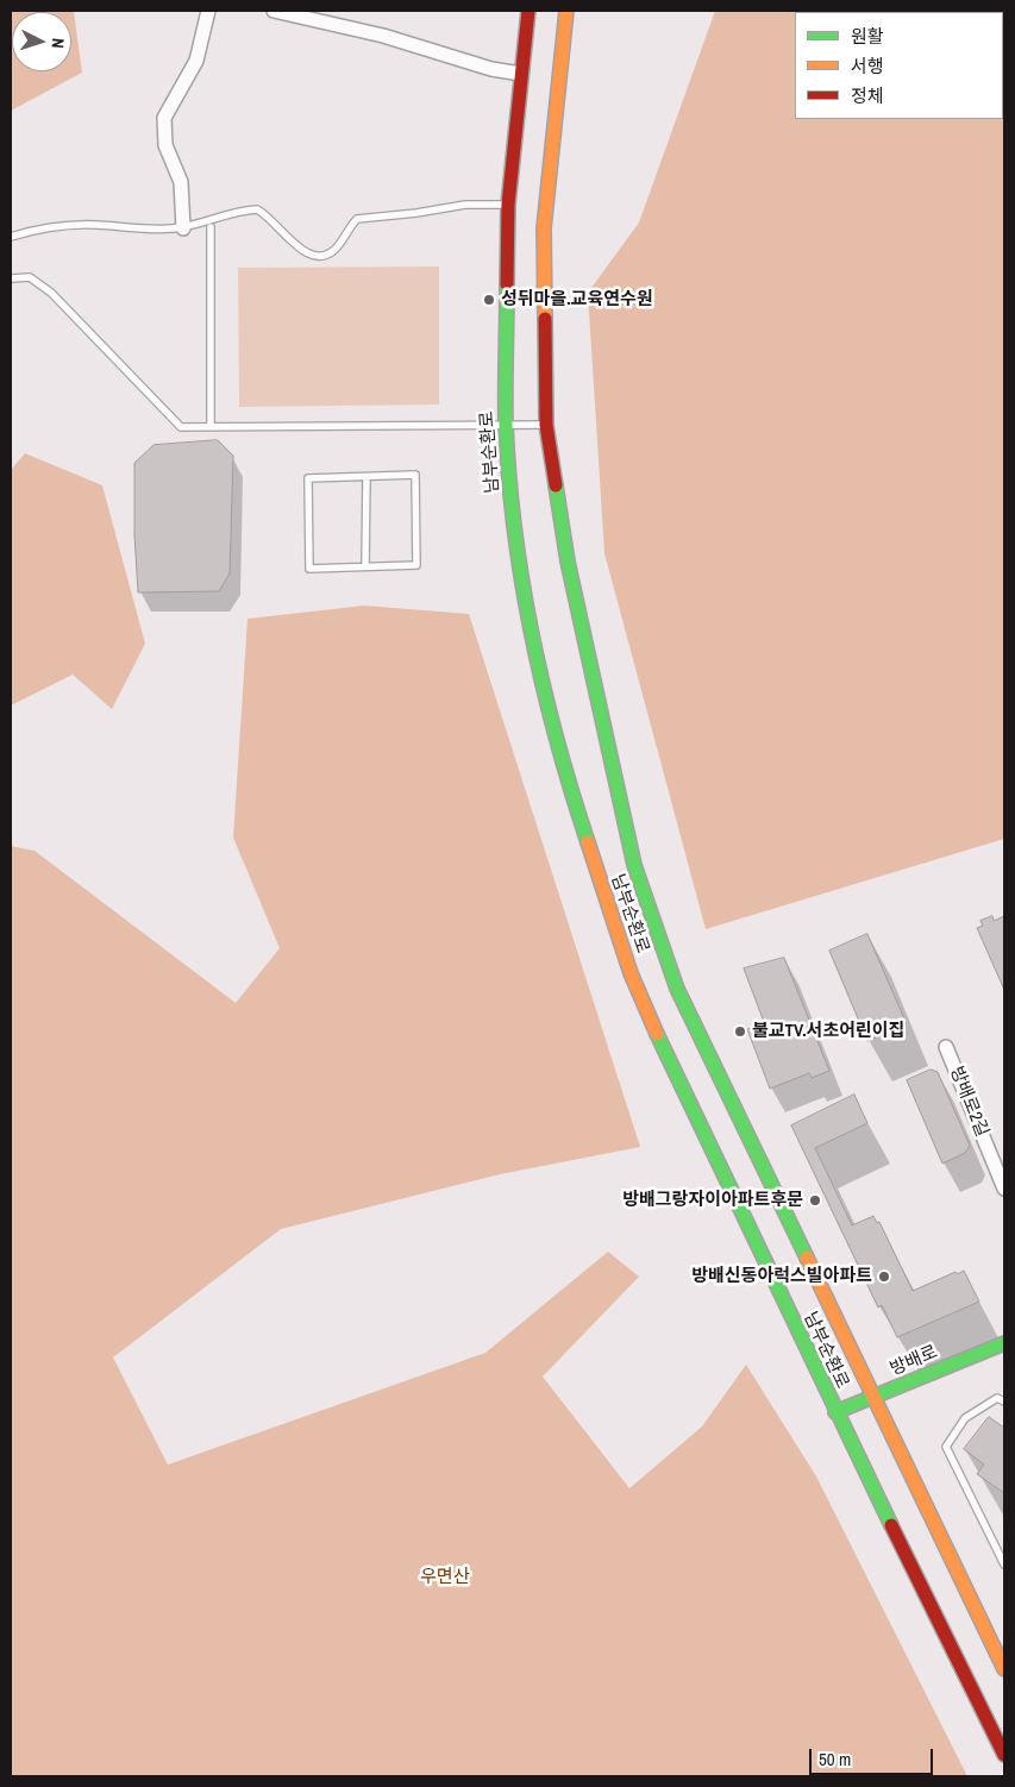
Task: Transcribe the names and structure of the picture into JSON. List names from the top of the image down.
{
  "streets": {
    "main road": ["남부순환로", "방배로"],
    "street": ["방배로2길"]
  },
  "crossings": [
    ["남부순환로", "방배로"]
  ],
  "parks": ["우면산"],
  "places": [
    "성뒤마을.교육연수원",
    "불교TV.서초어린이집",
    "방배그랑자이아파트후문",
    "방배신동아럭스빌아파트"
  ],
  "legend": ["원활", "서행", "정체"],
  "scale_bar": "50 m",
  "north": "right"
}
